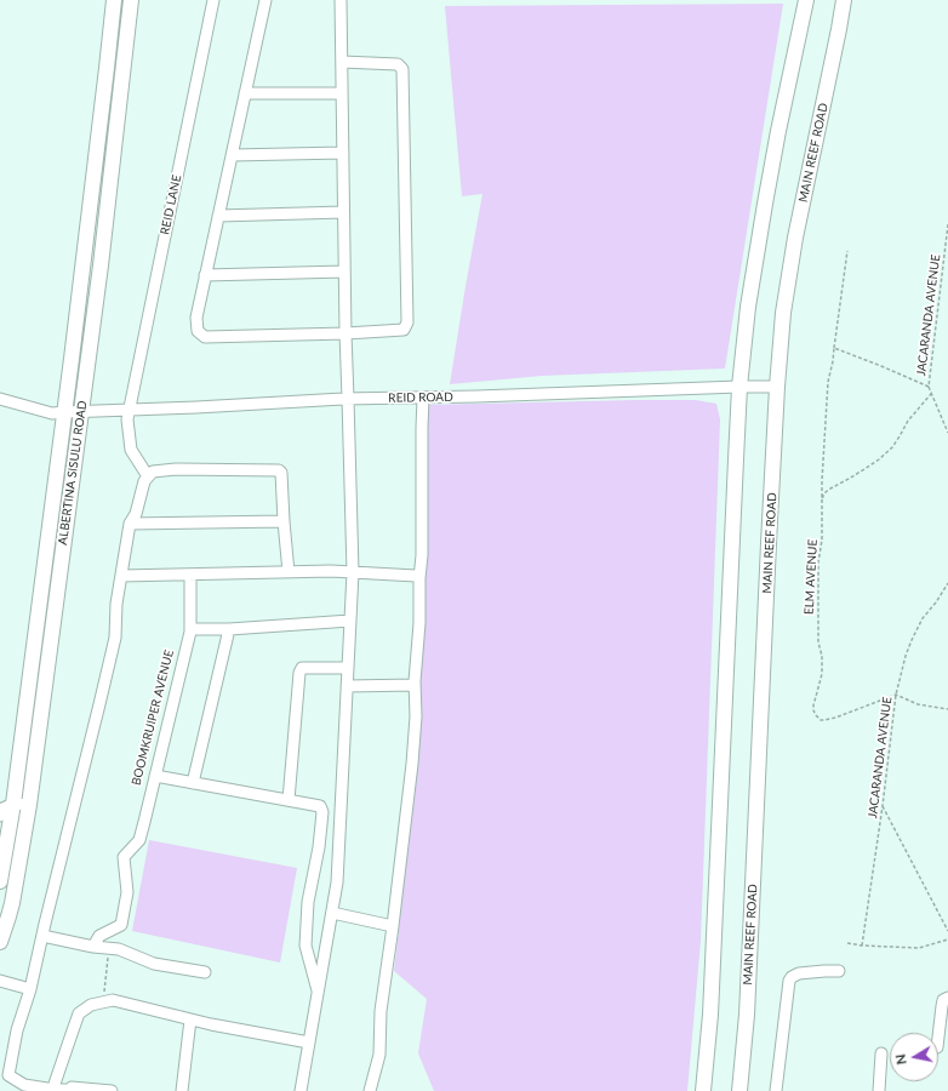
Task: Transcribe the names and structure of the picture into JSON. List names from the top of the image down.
{
  "streets": {
    "main road": ["MAIN REEF ROAD", "ALBERTINA SISULU ROAD"],
    "street": ["REID LANE", "REID ROAD"],
    "path": ["JACARANDA AVENUE", "ELM AVENUE"]
  },
  "crossings": [
    ["MAIN REEF ROAD", "REID ROAD"],
    ["REID LANE", "REID ROAD"],
    ["JACARANDA AVENUE", "ELM AVENUE"],
    ["REID ROAD", "ALBERTINA SISULU ROAD"]
  ],
  "north": "left"
}
